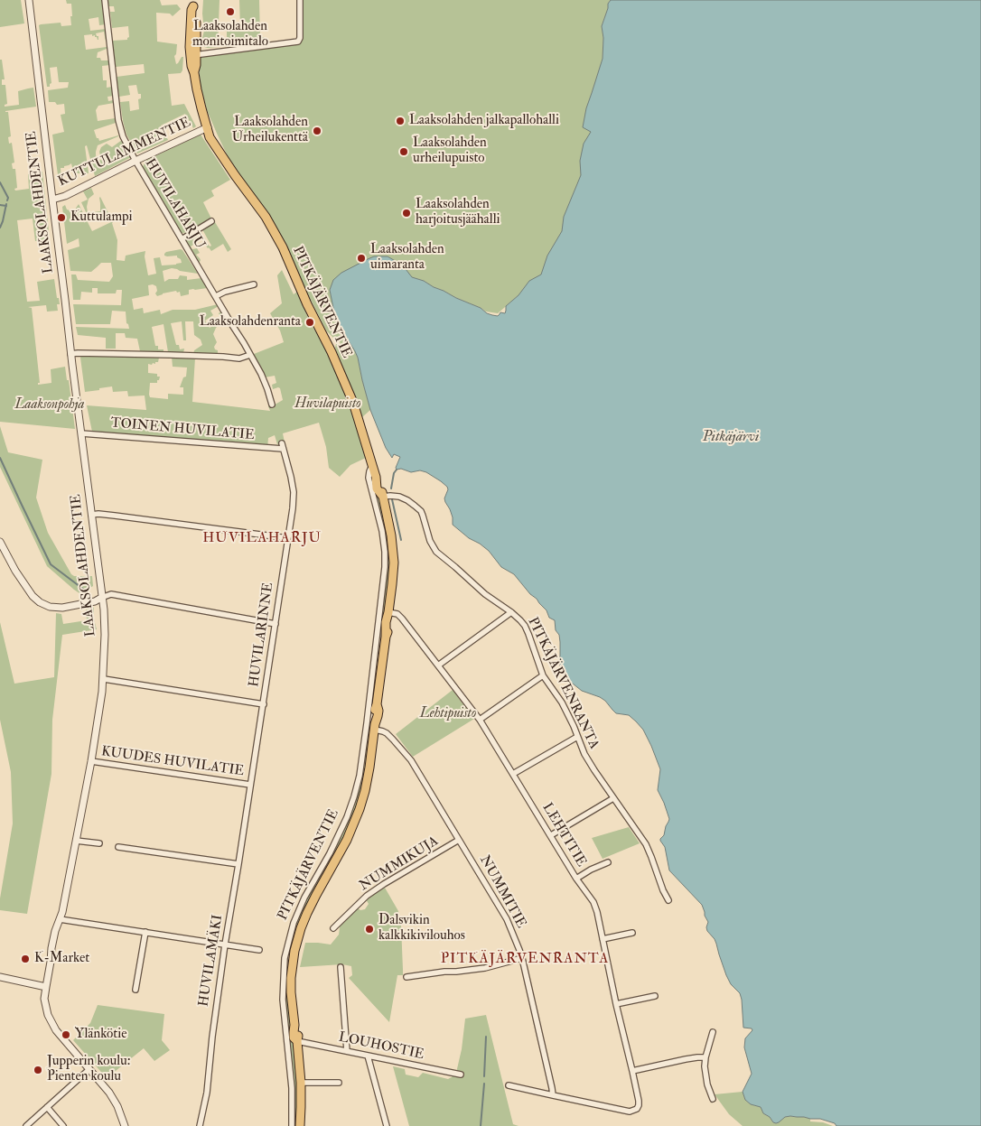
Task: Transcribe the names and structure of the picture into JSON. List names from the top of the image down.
{
  "streets": {
    "main road": ["PITKÄJÄRVENTIE"],
    "street": [
      "KUTTULAMMENTIE",
      "LAAKSOLAHDENTIE",
      "HUVILAHARJU",
      "TOINEN HUVILATIE",
      "HUVILARINNE",
      "PITKÄJÄRVENRANTA",
      "KUUDES HUVILATIE",
      "LEHTITIE",
      "NUMMIKUJA",
      "NUMMITIE",
      "HUVILAMÄKI",
      "LOUHOSTIE"
    ]
  },
  "crossings": [
    ["KUTTULAMMENTIE", "LAAKSOLAHDENTIE"],
    ["KUTTULAMMENTIE", "HUVILAHARJU"],
    ["KUTTULAMMENTIE", "PITKÄJÄRVENTIE"],
    ["LAAKSOLAHDENTIE", "TOINEN HUVILATIE"],
    ["LAAKSOLAHDENTIE", "KUUDES HUVILATIE"],
    ["PITKÄJÄRVENTIE", "PITKÄJÄRVENRANTA"],
    ["PITKÄJÄRVENTIE", "LEHTITIE"],
    ["PITKÄJÄRVENTIE", "NUMMITIE"],
    ["PITKÄJÄRVENTIE", "LOUHOSTIE"],
    ["TOINEN HUVILATIE", "HUVILARINNE"],
    ["HUVILARINNE", "KUUDES HUVILATIE"],
    ["HUVILARINNE", "HUVILAMÄKI"],
    ["LEHTITIE", "NUMMITIE"],
    ["NUMMIKUJA", "NUMMITIE"]
  ],
  "districts": ["HUVILAHARJU", "PITKÄJÄRVENRANTA"],
  "water": ["Pitkäjärvi"],
  "parks": ["Huvilapuisto", "Laaksonpohja", "Lehtipuisto"],
  "places": [
    "Laaksolahden monitoimitalo",
    "Laaksolahden jalkapallohalli",
    "Laaksolahden Urheilukenttä",
    "Laaksolahden urheilupuisto",
    "Laaksolahden harjoitusjäähalli",
    "Kuttulampi",
    "Laaksolahden uimaranta",
    "Laaksolahdenranta",
    "Dalsvikin kalkkikivilouhos",
    "K-Market",
    "Ylänkötie",
    "Jupperin koulu: Pienten koulu"
  ]
}
